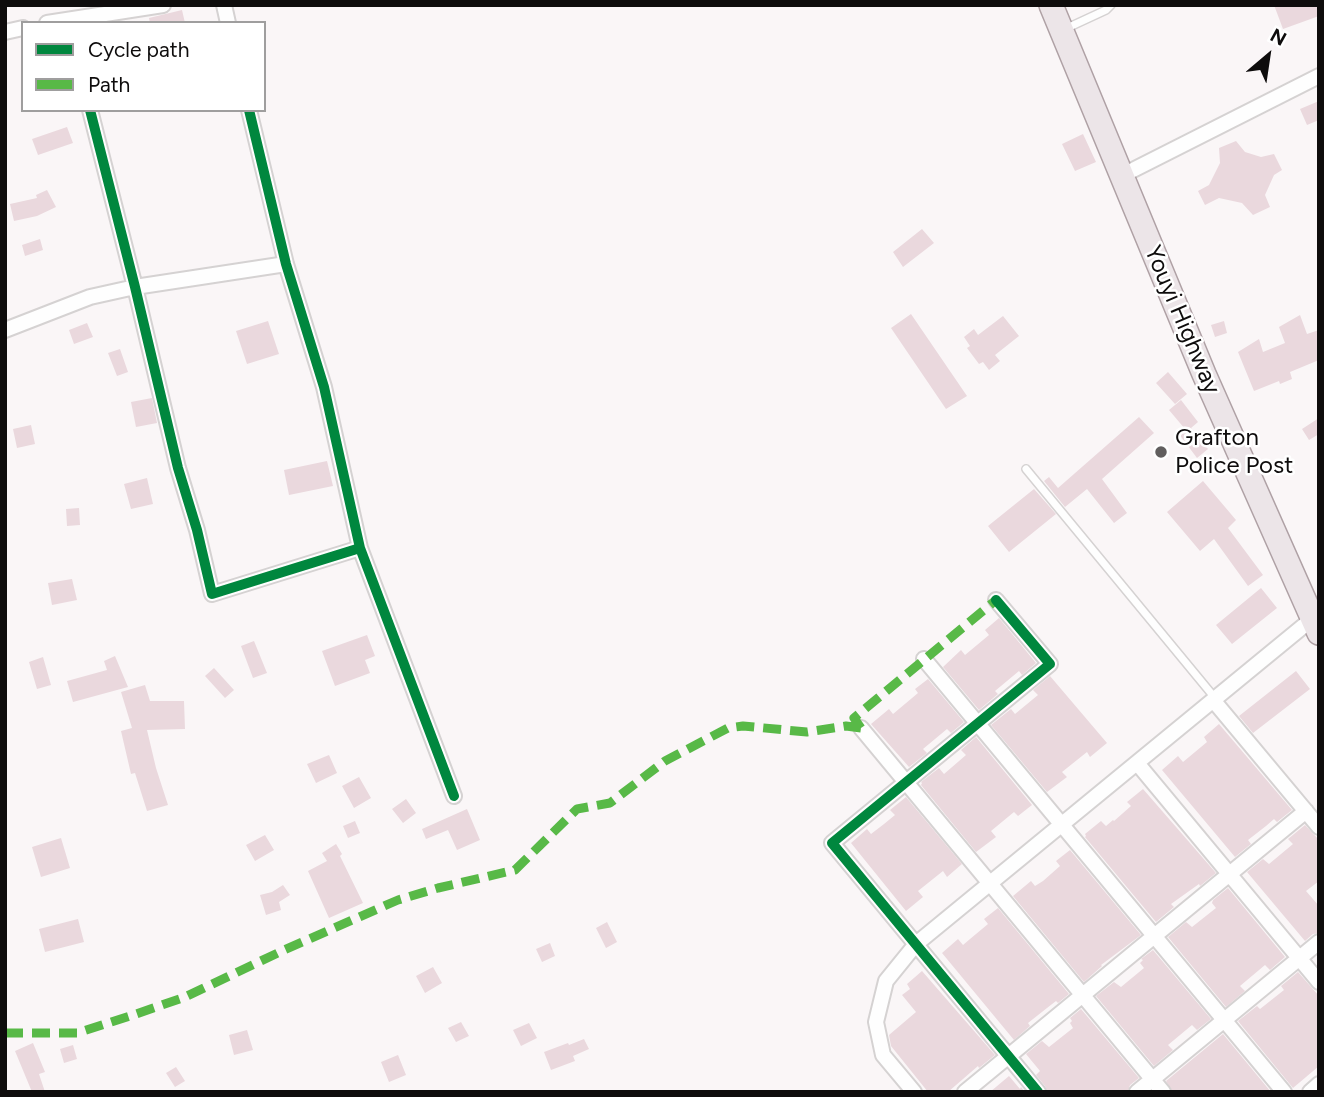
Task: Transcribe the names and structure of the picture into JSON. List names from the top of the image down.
{
  "streets": {
    "main road": ["Youyi Highway"]
  },
  "places": ["Grafton Police Post"],
  "legend": ["Cycle path", "Path"],
  "north": "top right"
}
